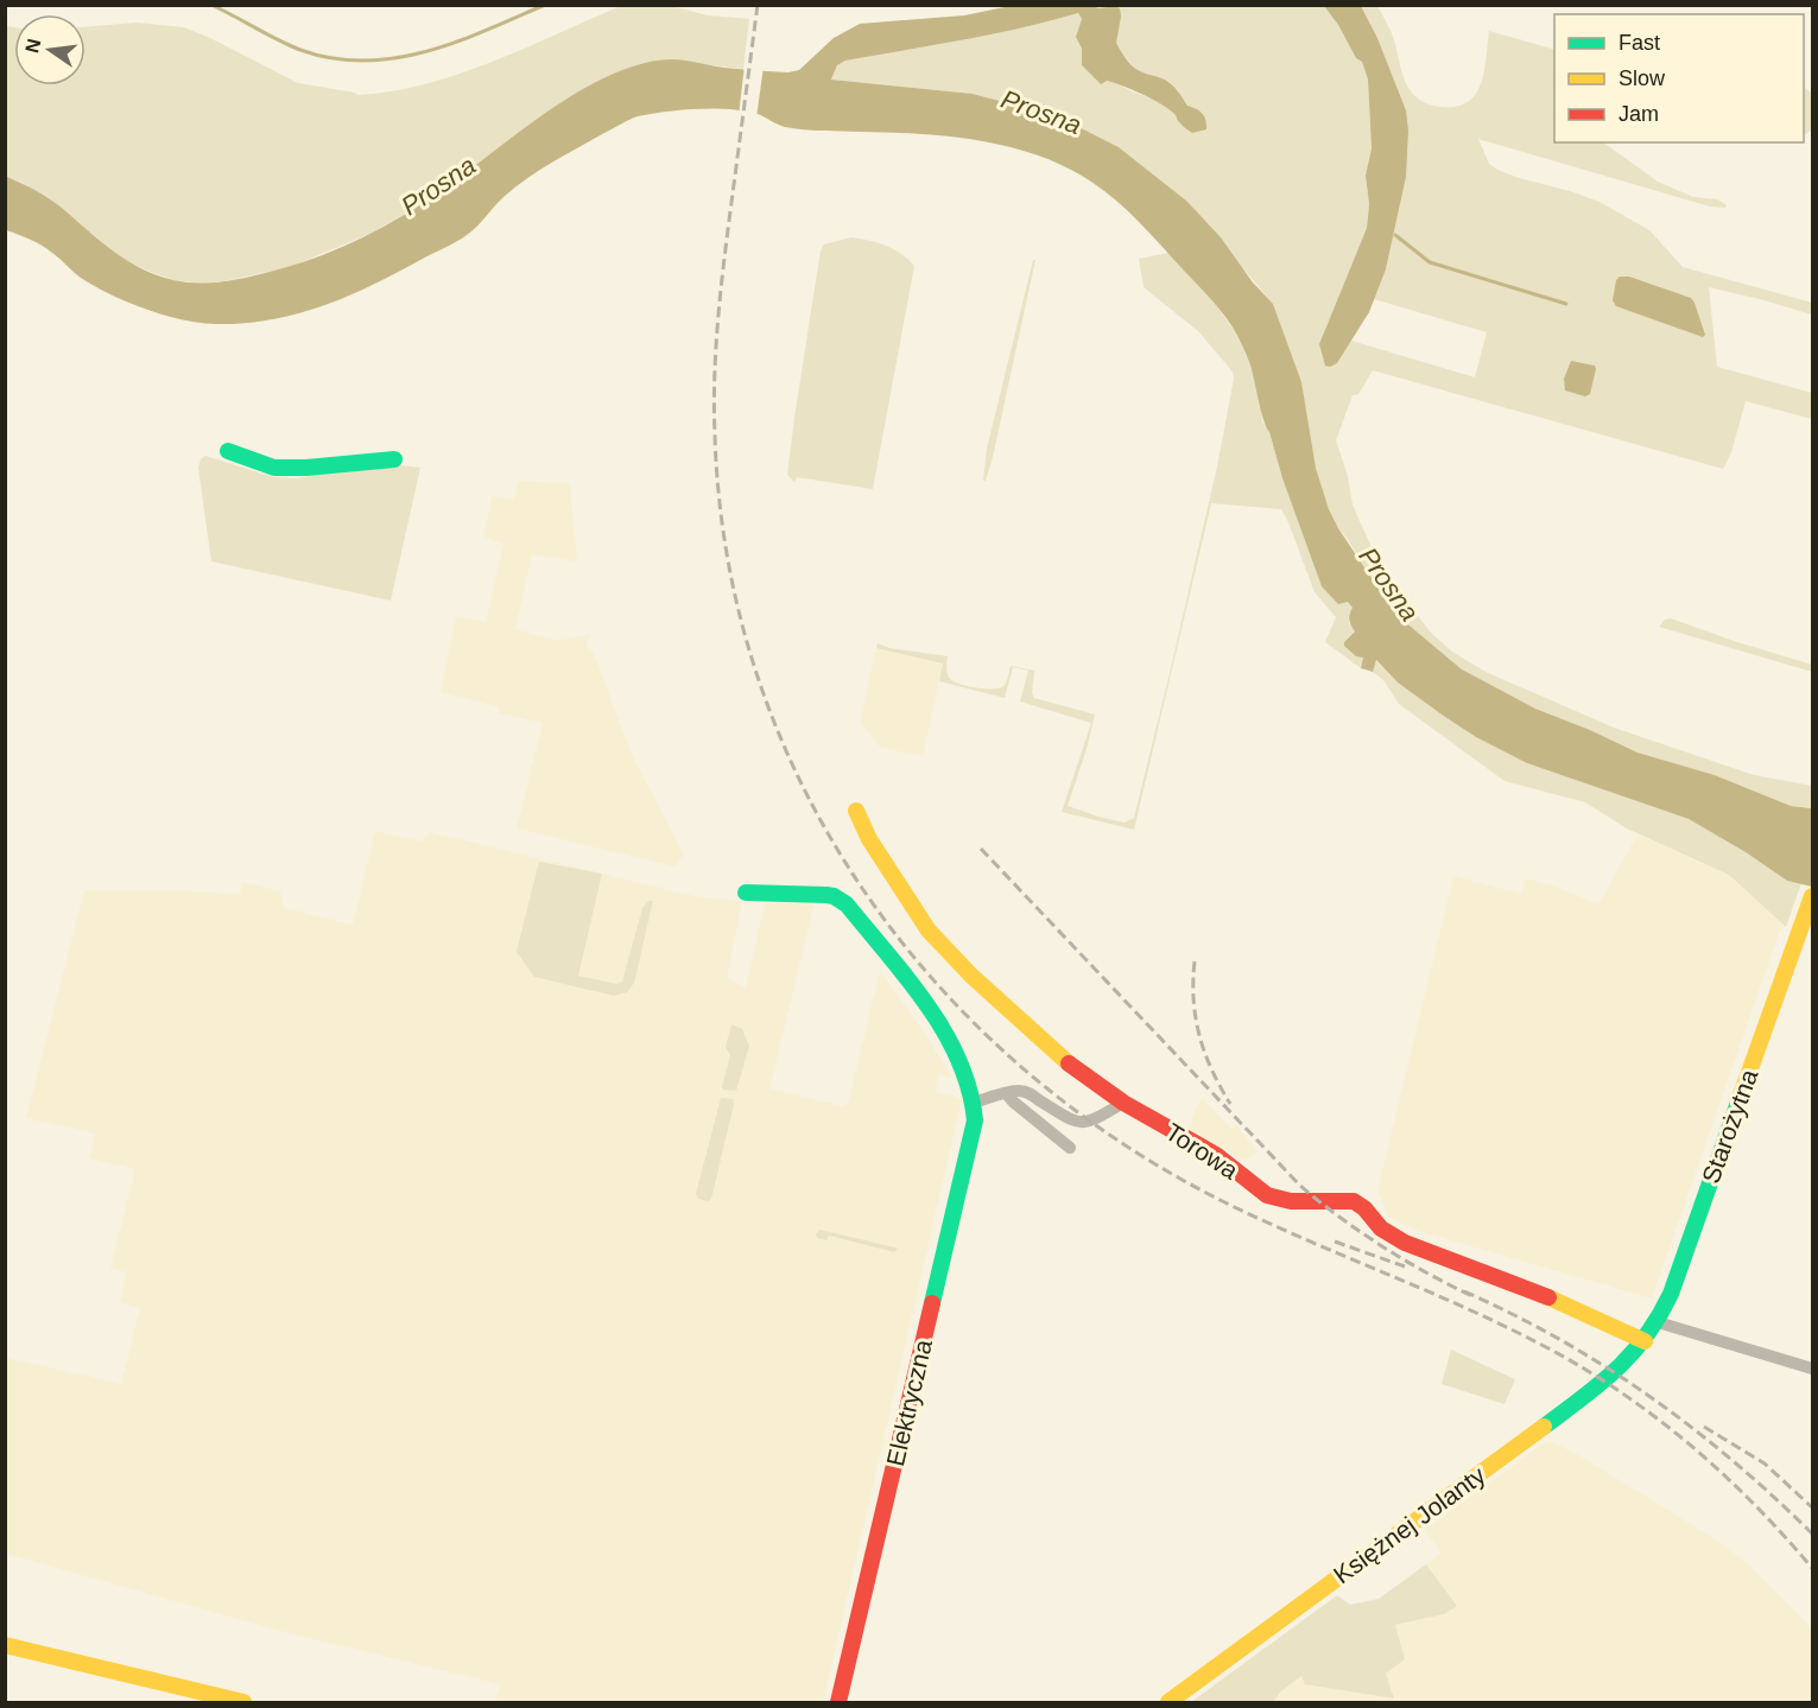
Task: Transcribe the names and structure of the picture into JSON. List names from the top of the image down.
{
  "streets": {
    "street": [
      "Starożytna",
      "Torowa",
      "Elektryczna",
      "Księżnej Jolanty"
    ]
  },
  "crossings": [
    ["Starożytna", "Torowa"],
    ["Starożytna", "Księżnej Jolanty"],
    ["Torowa", "Księżnej Jolanty"]
  ],
  "water": ["Prosna"],
  "legend": ["Fast", "Slow", "Jam"],
  "north": "left"
}
